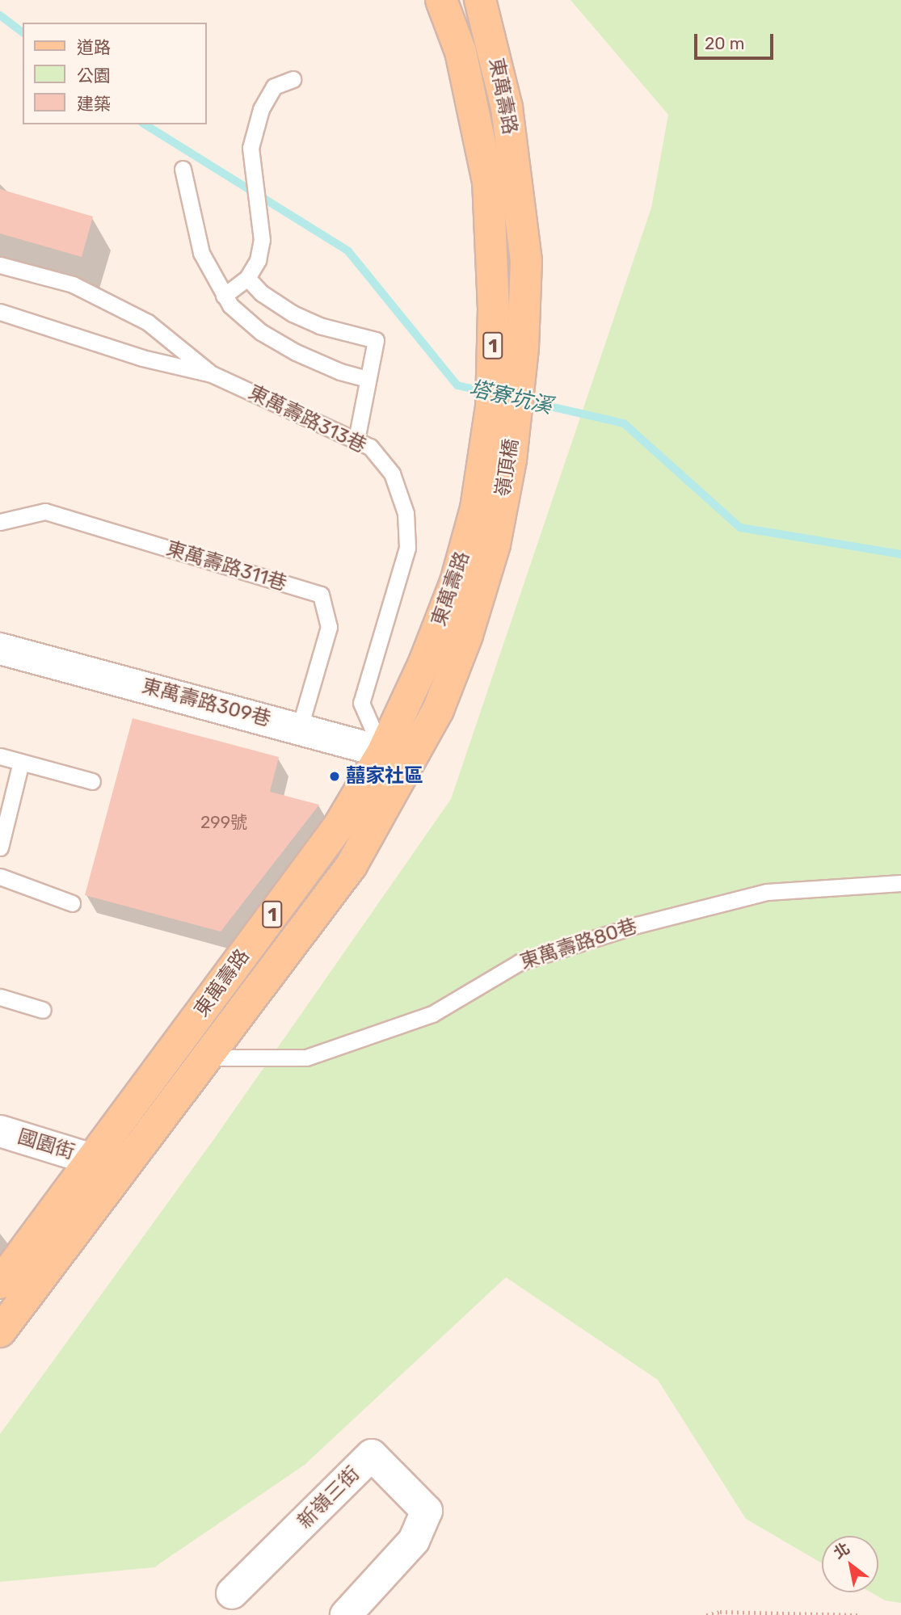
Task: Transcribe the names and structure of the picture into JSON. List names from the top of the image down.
{
  "streets": {
    "main road": ["東萬壽路", "1", "嶺頂橋"],
    "street": ["東萬壽路309巷", "國園街", "新嶺三街"],
    "lane": ["東萬壽路313巷", "東萬壽路311巷", "東萬壽路80巷"]
  },
  "crossings": [
    ["東萬壽路", "東萬壽路313巷"],
    ["東萬壽路", "嶺頂橋"],
    ["東萬壽路", "東萬壽路309巷"],
    ["東萬壽路", "東萬壽路80巷"],
    ["東萬壽路", "國園街"],
    ["東萬壽路313巷", "東萬壽路309巷"],
    ["東萬壽路311巷", "東萬壽路309巷"]
  ],
  "water": ["塔寮坑溪"],
  "places": ["囍家社區"],
  "house_numbers": ["299號"],
  "legend": ["道路", "公園", "建築"],
  "scale_bar": "20 m",
  "north": "top left"
}
